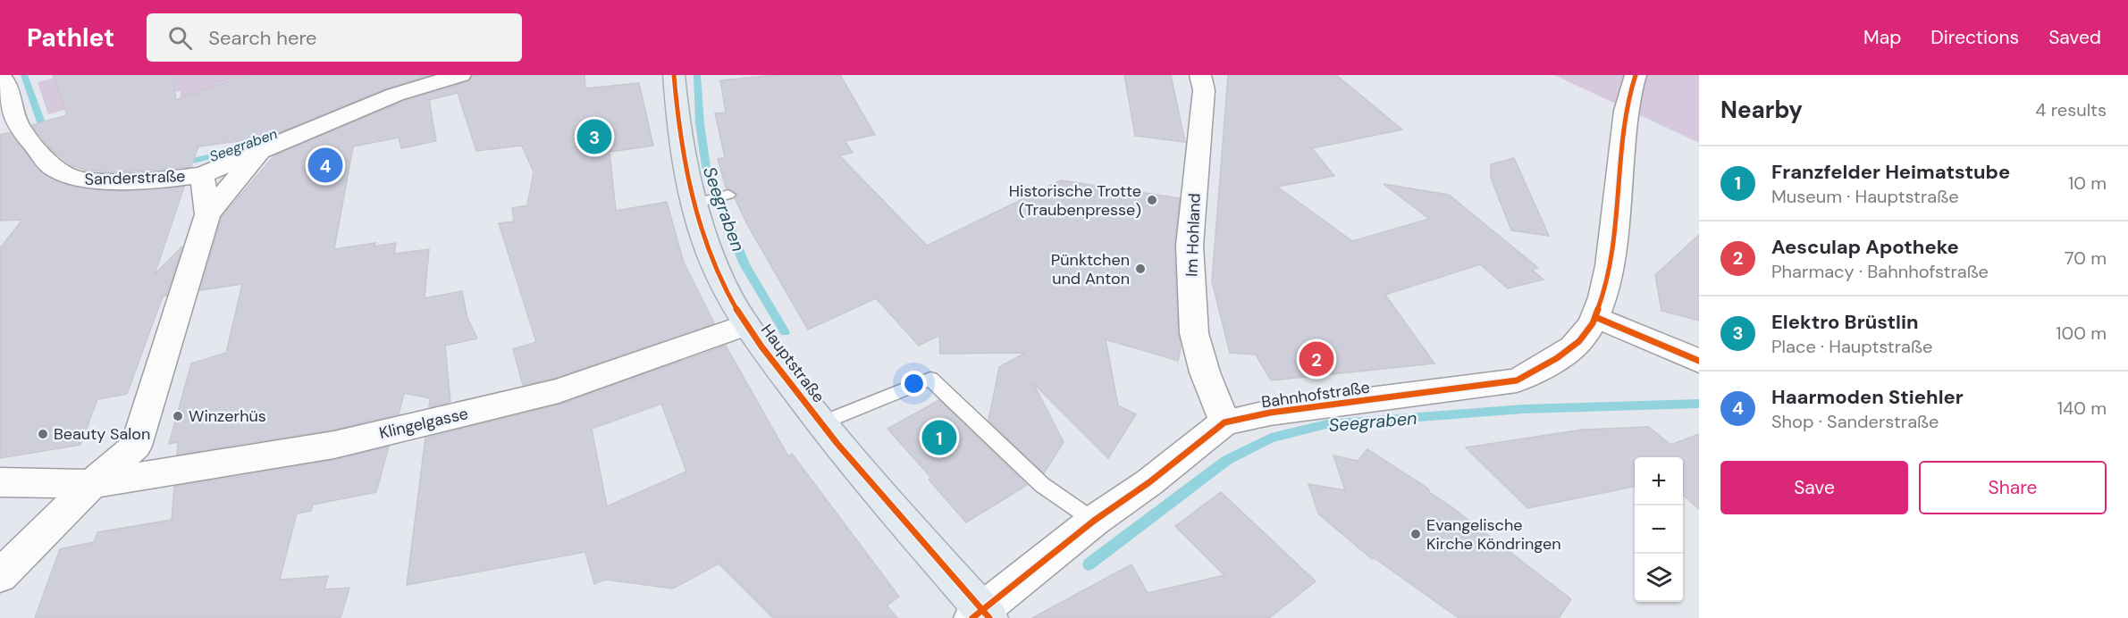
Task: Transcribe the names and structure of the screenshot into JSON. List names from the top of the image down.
{
  "streets": {
    "main road": ["Hauptstraße"],
    "street": [
      "Sanderstraße",
      "Im Hohland",
      "Bahnhofstraße",
      "Klingelgasse"
    ]
  },
  "crossings": [
    ["Im Hohland", "Bahnhofstraße"],
    ["Hauptstraße", "Bahnhofstraße"],
    ["Hauptstraße", "Klingelgasse"]
  ],
  "water": ["Seegraben"],
  "places": [
    "Historische Trotte (Traubenpresse)",
    "Pünktchen und Anton",
    "Winzerhüs",
    "Beauty Salon",
    "Evangelische Kirche Köndringen"
  ],
  "page": {
    "header": "Pathlet",
    "search": "Search here",
    "nav": ["Map", "Directions", "Saved"],
    "heading": ["Nearby", "4 results"],
    "pins": [
      "3",
      "4",
      "2",
      "1"
    ],
    "list": [
      {
        "mark": "1",
        "name": "Franzfelder Heimatstube",
        "note": "Museum · Hauptstraße",
        "value": "10 m"
      },
      {
        "mark": "2",
        "name": "Aesculap Apotheke",
        "note": "Pharmacy · Bahnhofstraße",
        "value": "70 m"
      },
      {
        "mark": "3",
        "name": "Elektro Brüstlin",
        "note": "Place · Hauptstraße",
        "value": "100 m"
      },
      {
        "mark": "4",
        "name": "Haarmoden Stiehler",
        "note": "Shop · Sanderstraße",
        "value": "140 m"
      }
    ],
    "buttons": ["Save", "Share"],
    "map_buttons": ["+", "−"]
  }
}
